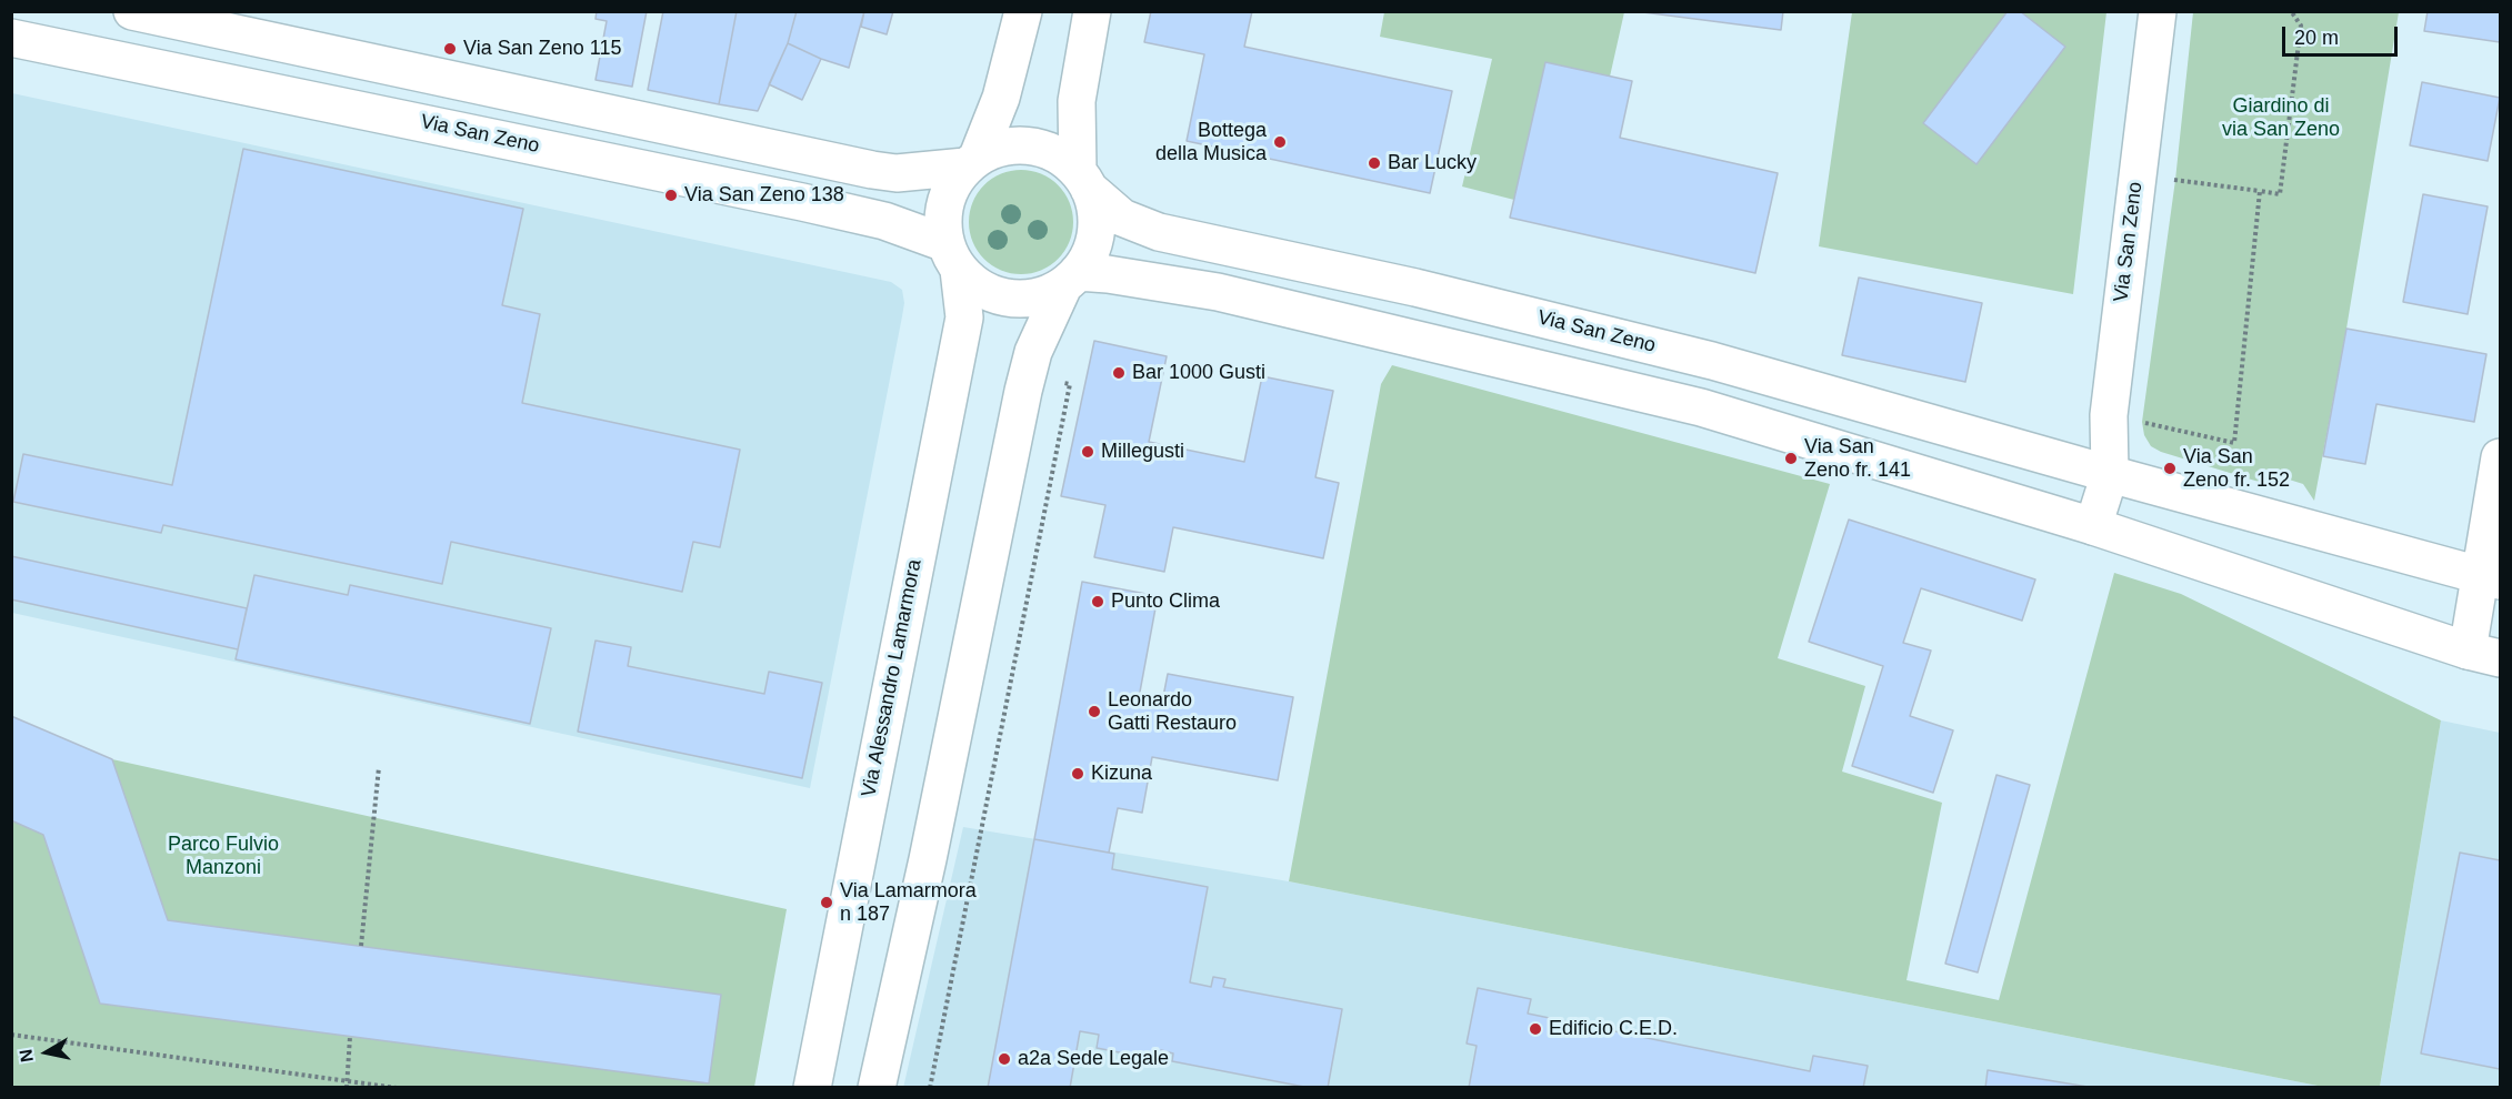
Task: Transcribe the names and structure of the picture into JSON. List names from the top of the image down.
{
  "streets": {
    "street": ["Via San Zeno", "Via Alessandro Lamarmora"]
  },
  "crossings": [
    ["Via San Zeno", "Via Alessandro Lamarmora"]
  ],
  "parks": ["Giardino di via San Zeno", "Parco Fulvio Manzoni"],
  "places": [
    "Via San Zeno 115",
    "Bottega della Musica",
    "Bar Lucky",
    "Via San Zeno 138",
    "Bar 1000 Gusti",
    "Millegusti",
    "Via San Zeno fr. 141",
    "Via San Zeno fr. 152",
    "Punto Clima",
    "Leonardo Gatti Restauro",
    "Kizuna",
    "Via Lamarmora n 187",
    "Edificio C.E.D.",
    "a2a Sede Legale"
  ],
  "scale_bar": "20 m",
  "north": "left"
}
